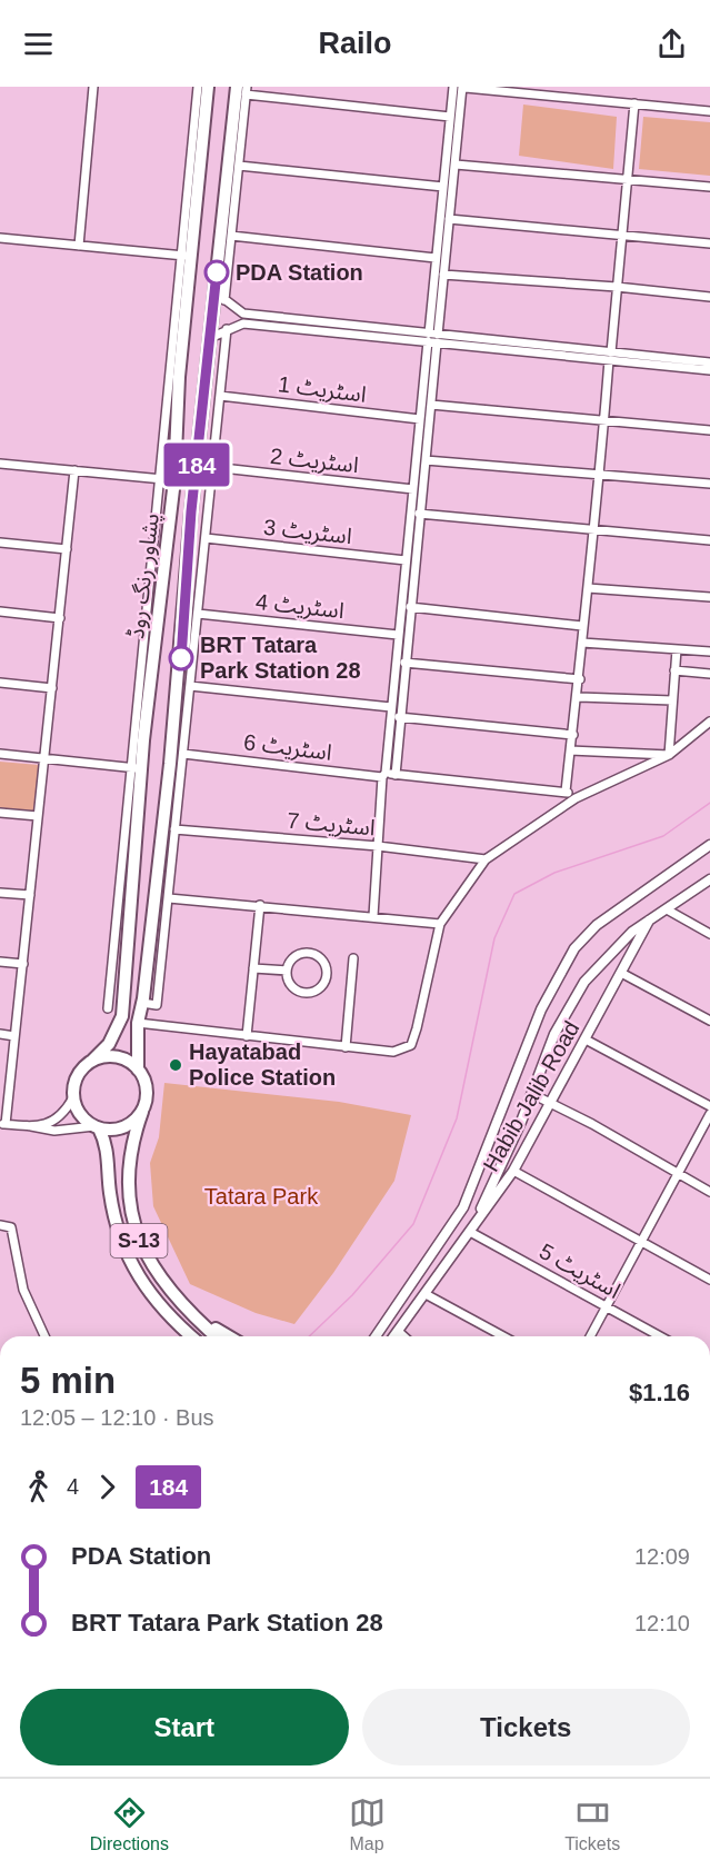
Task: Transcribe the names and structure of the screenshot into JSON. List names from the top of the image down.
{
  "streets": {
    "highway": ["پشاور رنگ روڈ", "S-13"],
    "main road": ["Habib Jalib Road"],
    "street": [
      "اسٹریٹ 1",
      "اسٹریٹ 2",
      "اسٹریٹ 3",
      "اسٹریٹ 4",
      "اسٹریٹ 6",
      "اسٹریٹ 7",
      "اسٹریٹ 5"
    ]
  },
  "crossings": [
    ["پشاور رنگ روڈ", "S-13"],
    ["Habib Jalib Road", "اسٹریٹ 5"]
  ],
  "parks": ["Tatara Park"],
  "places": ["PDA Station", "BRT Tatara Park Station 28", "Hayatabad Police Station"],
  "lines": ["bus line 184"],
  "page": {
    "header": "Railo",
    "on_map": "184",
    "heading": ["5 min", "12:05 – 12:10 · Bus", "$1.16"],
    "legs": ["4", "184"],
    "list": [
      {
        "name": "PDA Station",
        "value": "12:09"
      },
      {
        "name": "BRT Tatara Park Station 28",
        "value": "12:10"
      }
    ],
    "buttons": ["Start", "Tickets"],
    "tabs": ["Directions", "Map", "Tickets"]
  }
}
